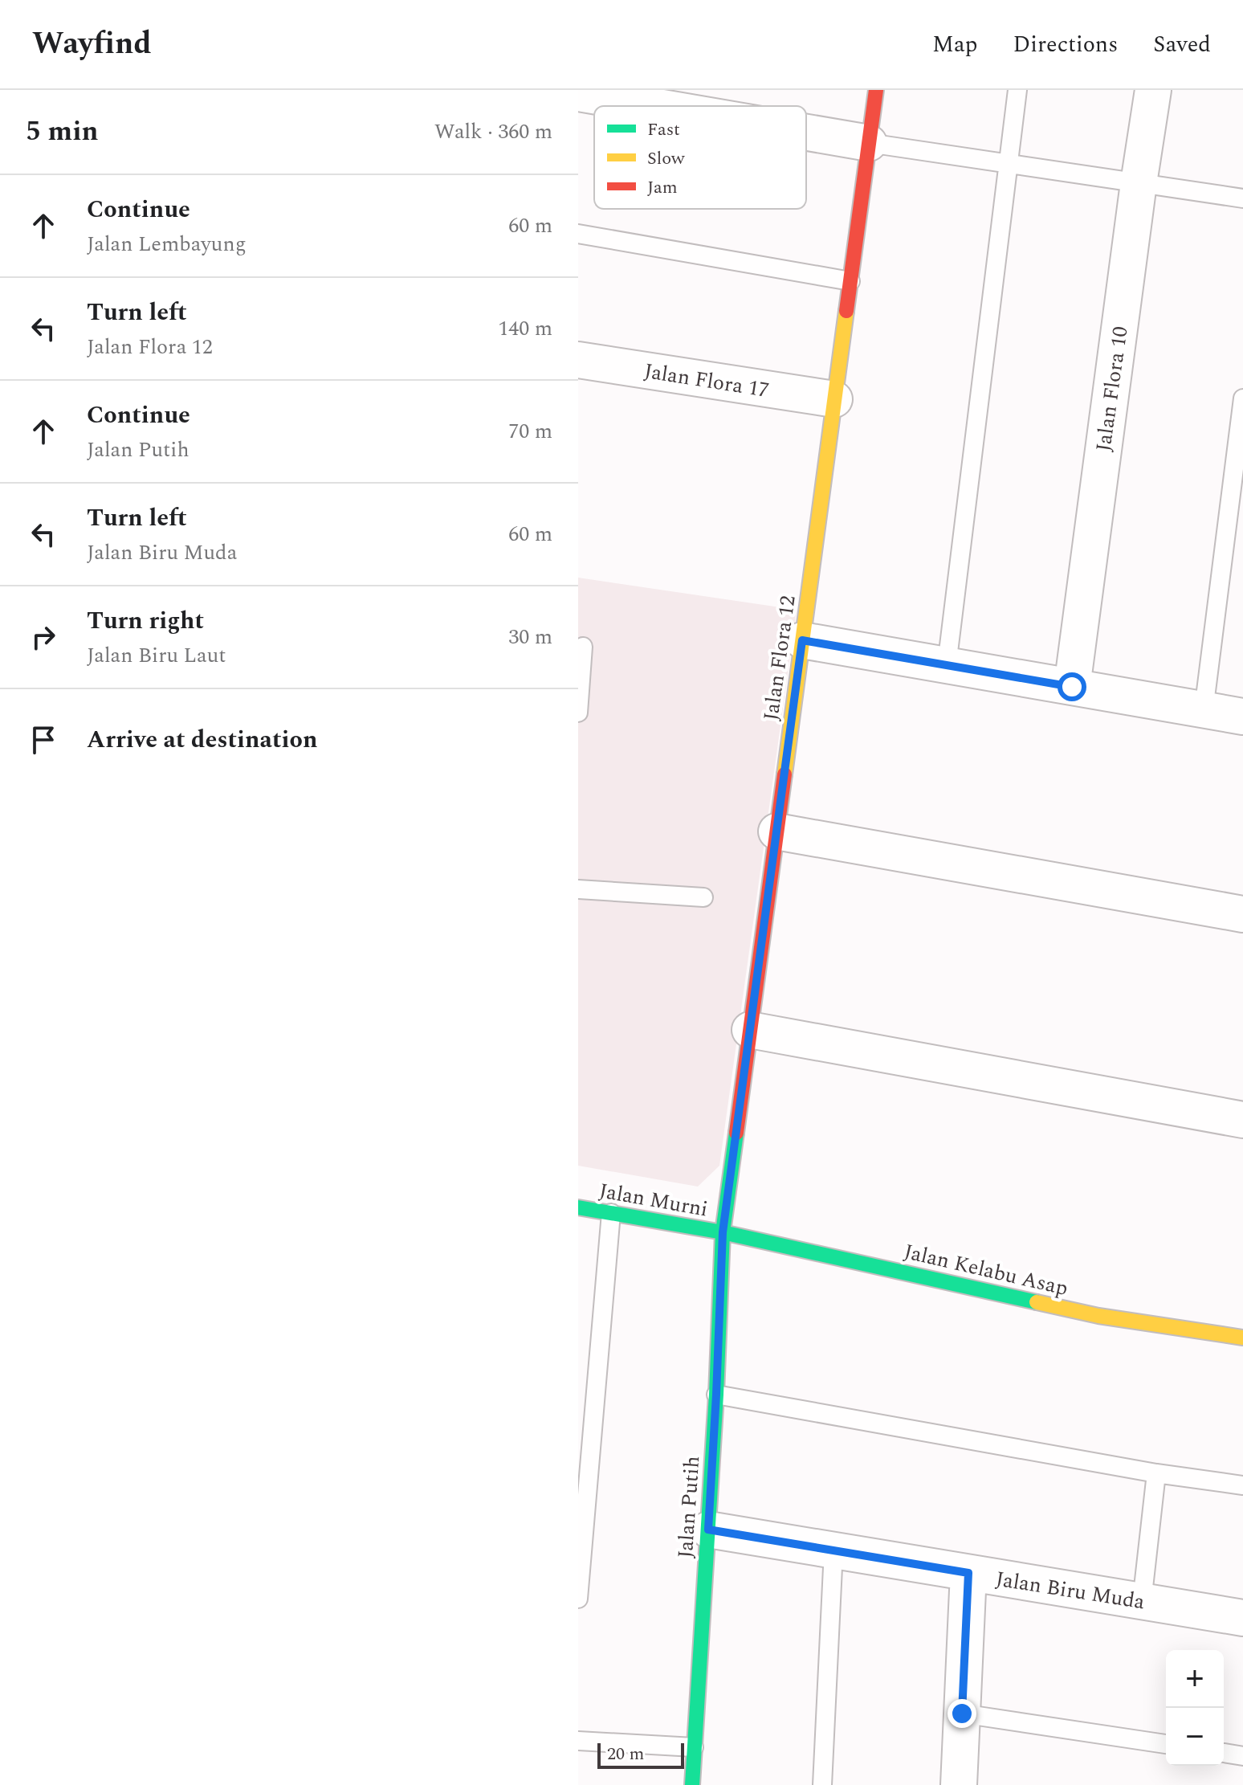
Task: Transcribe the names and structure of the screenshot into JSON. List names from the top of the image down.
{
  "streets": {
    "street": [
      "Jalan Flora 17",
      "Jalan Flora 10",
      "Jalan Flora 12",
      "Jalan Murni",
      "Jalan Kelabu Asap",
      "Jalan Putih",
      "Jalan Biru Muda"
    ]
  },
  "crossings": [
    ["Jalan Flora 17", "Jalan Flora 12"],
    ["Jalan Flora 12", "Jalan Murni"],
    ["Jalan Flora 12", "Jalan Kelabu Asap"],
    ["Jalan Flora 12", "Jalan Putih"],
    ["Jalan Murni", "Jalan Kelabu Asap"],
    ["Jalan Murni", "Jalan Putih"],
    ["Jalan Kelabu Asap", "Jalan Putih"],
    ["Jalan Putih", "Jalan Biru Muda"]
  ],
  "legend": ["Fast", "Slow", "Jam"],
  "scale_bar": "20 m",
  "page": {
    "header": "Wayfind",
    "nav": ["Map", "Directions", "Saved"],
    "heading": ["5 min", "Walk · 360 m"],
    "list": [
      ["Continue", "Jalan Lembayung", "60 m"],
      ["Turn left", "Jalan Flora 12", "140 m"],
      ["Continue", "Jalan Putih", "70 m"],
      ["Turn left", "Jalan Biru Muda", "60 m"],
      ["Turn right", "Jalan Biru Laut", "30 m"],
      "Arrive at destination"
    ],
    "map_buttons": ["+", "−"],
    "scale": "20 m"
  }
}
